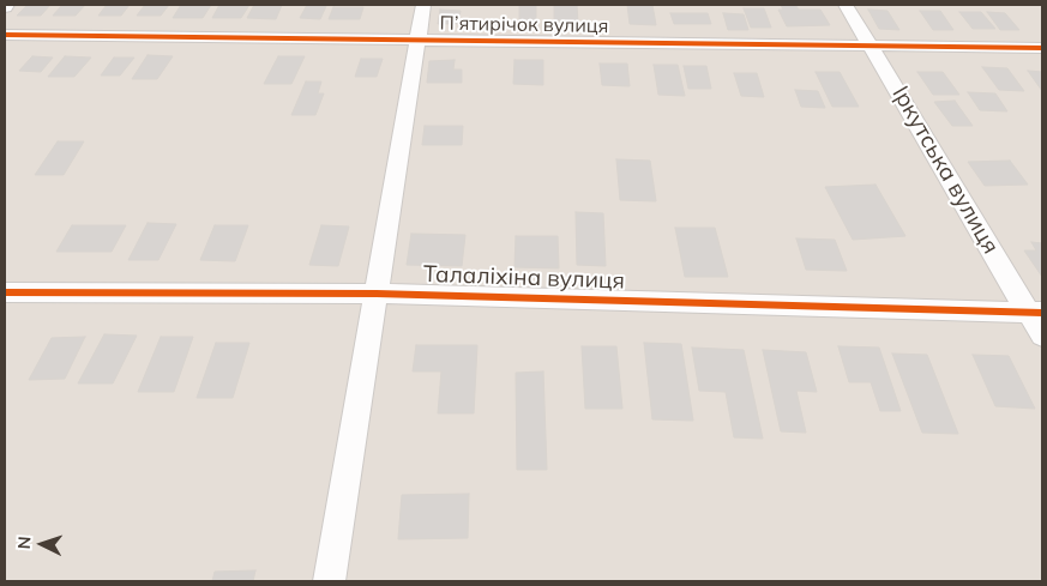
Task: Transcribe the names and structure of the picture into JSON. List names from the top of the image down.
{
  "streets": {
    "street": ["П’ятирічок вулиця", "Іркутська вулиця", "Талаліхіна вулиця"]
  },
  "crossings": [
    ["П’ятирічок вулиця", "Іркутська вулиця"],
    ["Іркутська вулиця", "Талаліхіна вулиця"]
  ],
  "north": "left"
}
